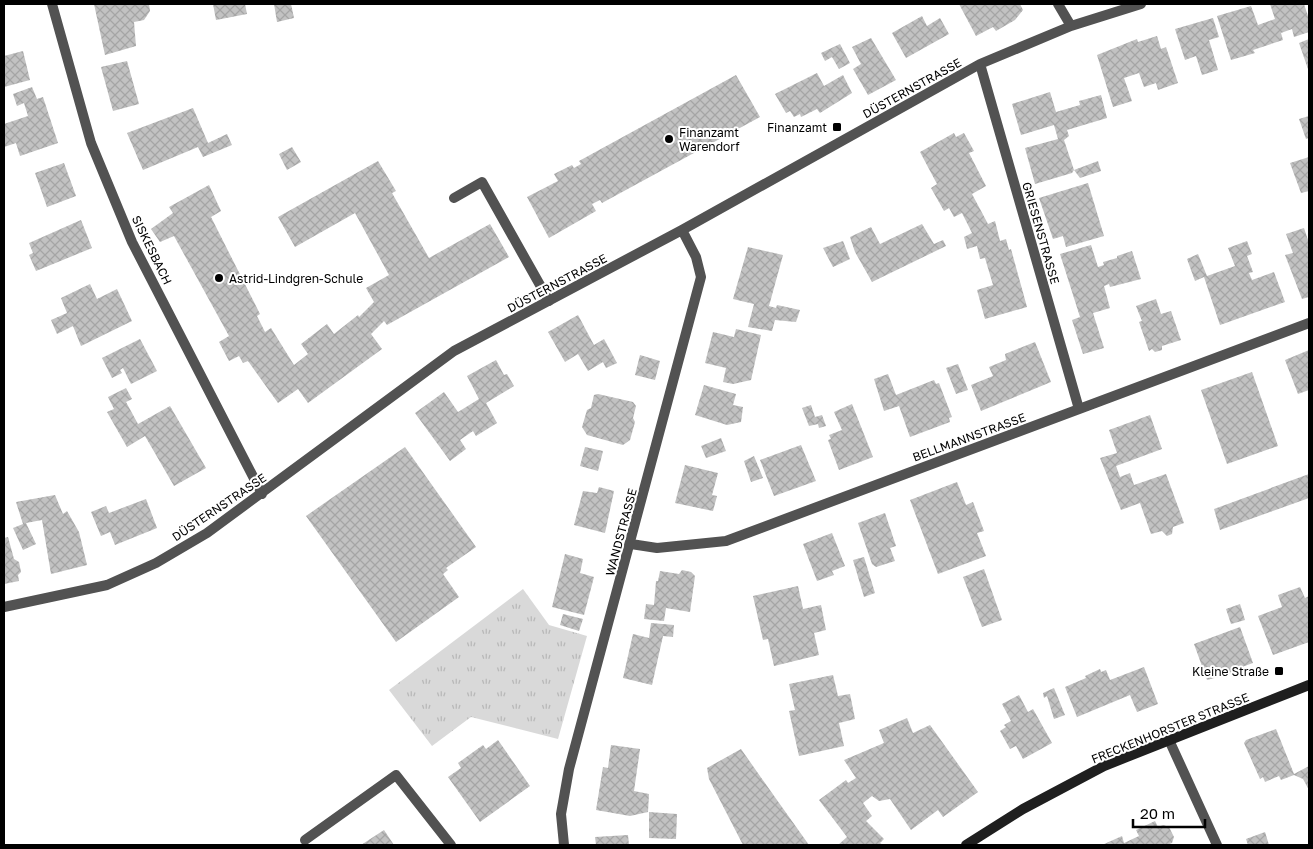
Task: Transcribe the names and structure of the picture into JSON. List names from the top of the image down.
{
  "streets": {
    "main road": ["FRECKENHORSTER STRASSE"],
    "street": [
      "DÜSTERNSTRASSE",
      "GRIESENSTRASSE",
      "SISKESBACH",
      "BELLMANNSTRASSE",
      "WANDSTRASSE"
    ]
  },
  "crossings": [
    ["DÜSTERNSTRASSE", "GRIESENSTRASSE"],
    ["DÜSTERNSTRASSE", "SISKESBACH"],
    ["DÜSTERNSTRASSE", "WANDSTRASSE"],
    ["GRIESENSTRASSE", "BELLMANNSTRASSE"],
    ["BELLMANNSTRASSE", "WANDSTRASSE"]
  ],
  "places": {
    "transit": ["Finanzamt", "Kleine Straße"],
    "other": ["Finanzamt Warendorf", "Astrid-Lindgren-Schule"]
  },
  "scale_bar": "20 m"
}
